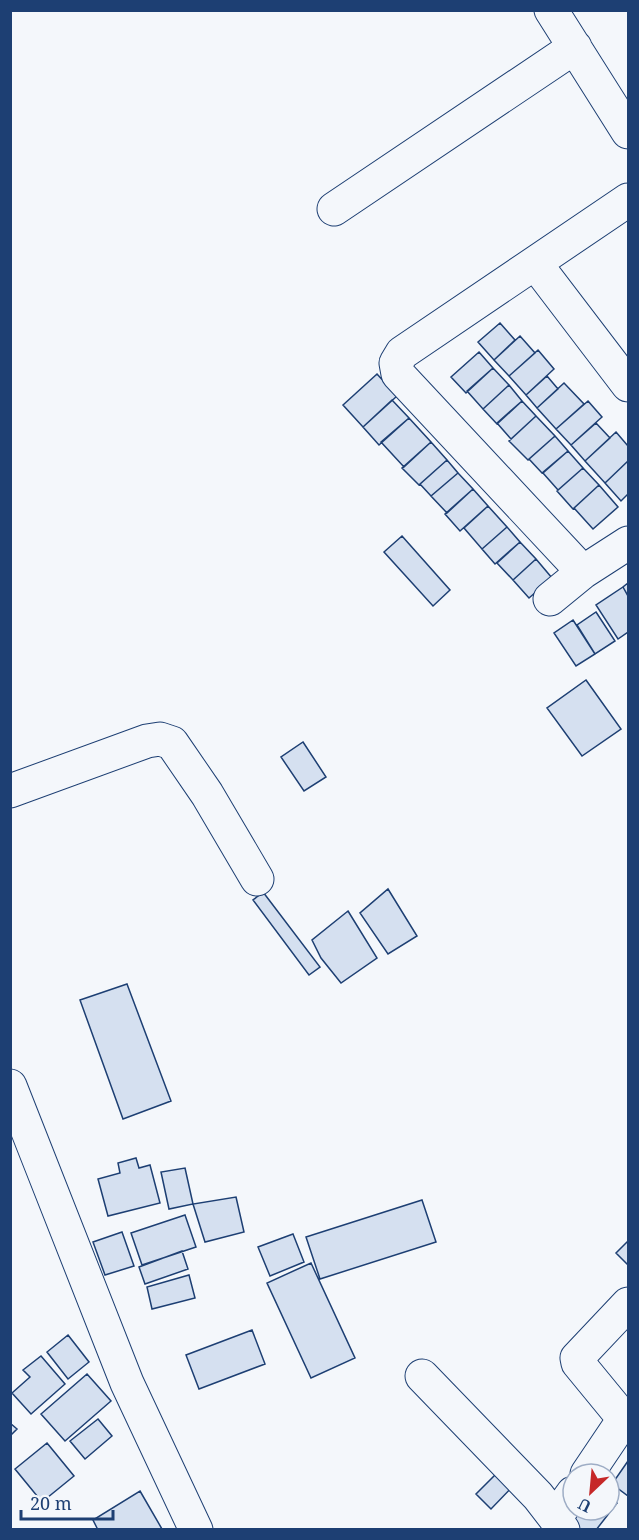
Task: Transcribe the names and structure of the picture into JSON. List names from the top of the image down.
{
  "scale_bar": "20 m",
  "north": "bottom left"
}
